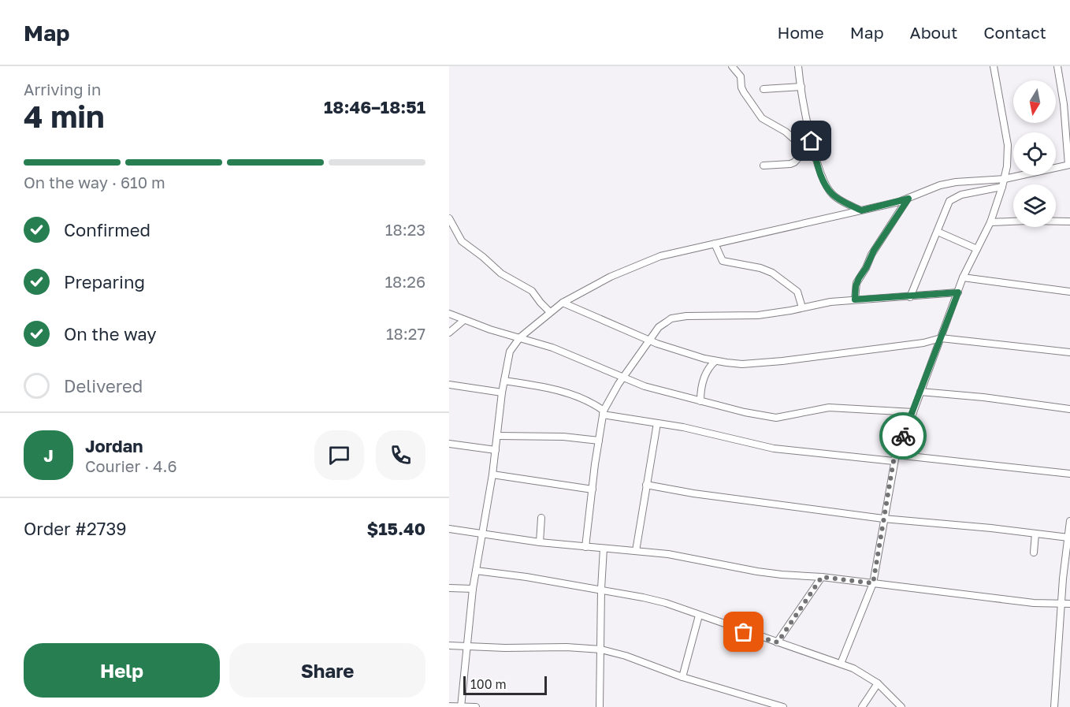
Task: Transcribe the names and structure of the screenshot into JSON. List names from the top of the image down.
{
  "scale_bar": "100 m",
  "north": "bottom",
  "page": {
    "header": "Map",
    "nav": [
      "Home",
      "Map",
      "About",
      "Contact"
    ],
    "heading": ["4 min", "Arriving in", "18:46–18:51"],
    "panel": [
      "Jordan",
      "Courier · 4.6",
      "Order #2739",
      "$15.40"
    ],
    "bar": "On the way · 610 m",
    "list": [
      ["Confirmed", "18:23"],
      ["Preparing", "18:26"],
      ["On the way", "18:27"],
      "Delivered"
    ],
    "round": "J",
    "buttons": ["Help", "Share"],
    "scale": "100 m"
  }
}
